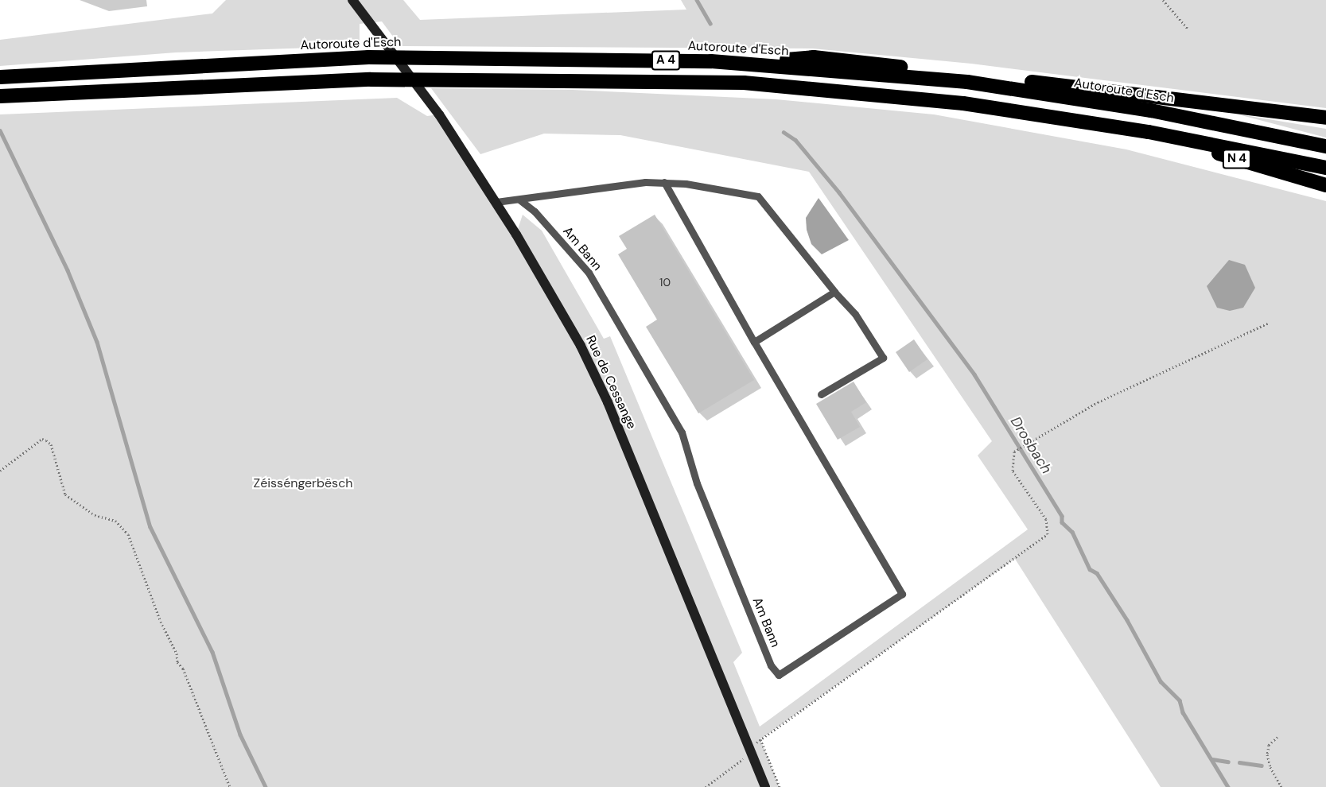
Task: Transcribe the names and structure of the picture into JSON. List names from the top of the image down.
{
  "streets": {
    "highway": ["Autoroute d'Esch", "A 4", "N 4"],
    "main road": ["Rue de Cessange"],
    "lane": ["Am Bann"]
  },
  "crossings": [
    ["Autoroute d'Esch", "A 4"],
    ["A 4", "N 4"]
  ],
  "water": ["Drosbach"],
  "parks": ["Zéisséngerbësch"],
  "house_numbers": ["10"]
}
